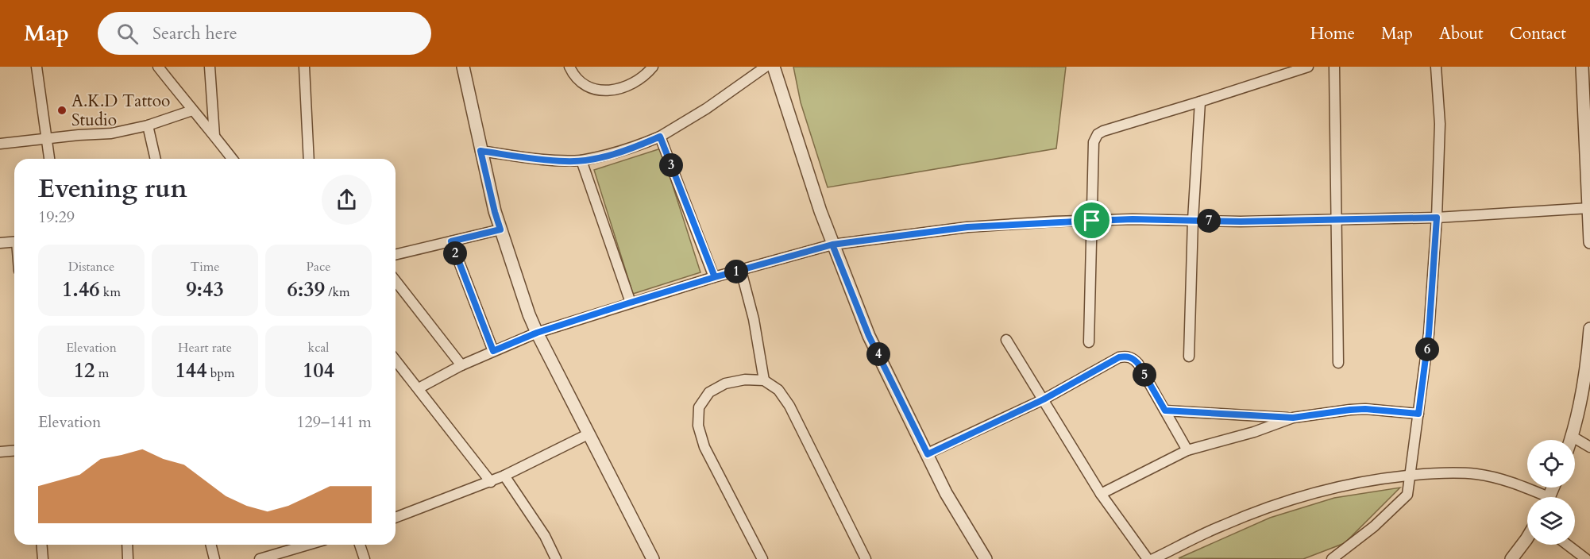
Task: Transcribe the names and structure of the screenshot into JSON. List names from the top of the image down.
{
  "places": ["A.K.D Tattoo Studio"],
  "page": {
    "header": "Map",
    "search": "Search here",
    "nav": [
      "Home",
      "Map",
      "About",
      "Contact"
    ],
    "pins": [
      "3",
      "7",
      "2",
      "1",
      "6",
      "4",
      "5"
    ],
    "heading": ["Evening run", "19:29"],
    "stats": [
      ["Distance", "1.46 km"],
      ["Time", "9:43"],
      ["Pace", "6:39 /km"],
      ["Elevation", "12 m"],
      ["Heart rate", "144 bpm"],
      ["kcal", "104"]
    ],
    "chart": ["Elevation", "129–141 m"]
  }
}
